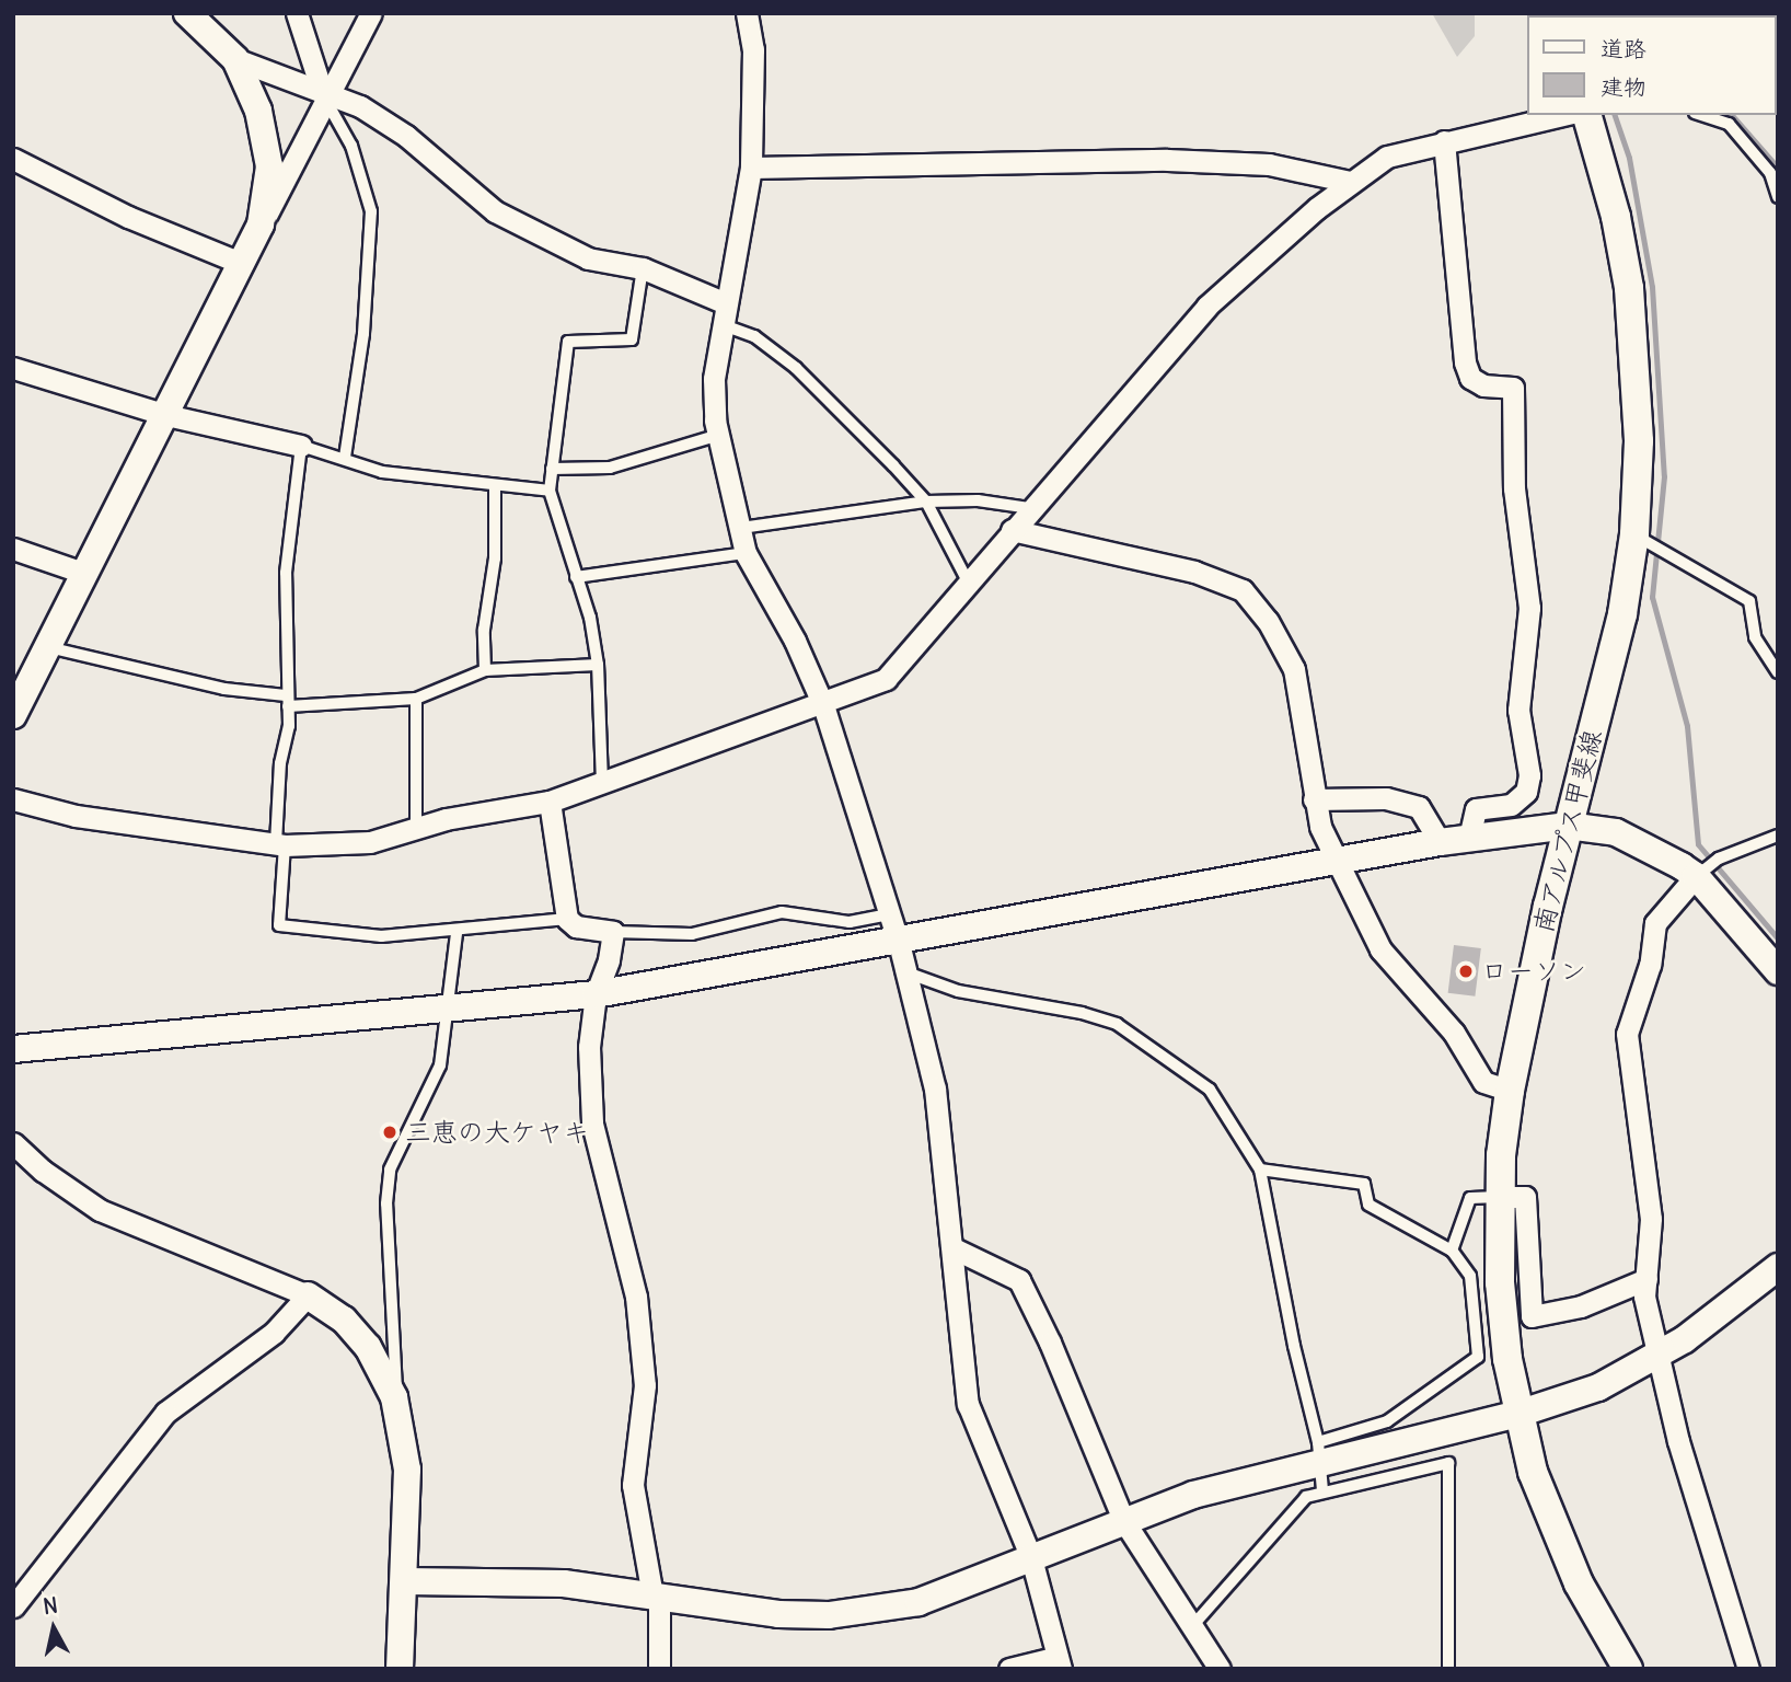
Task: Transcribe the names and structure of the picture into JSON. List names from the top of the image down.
{
  "streets": {
    "main road": ["南アルプス甲斐線"]
  },
  "places": ["ローソン", "三恵の大ケヤキ"],
  "legend": ["道路", "建物"],
  "north": "top"
}
